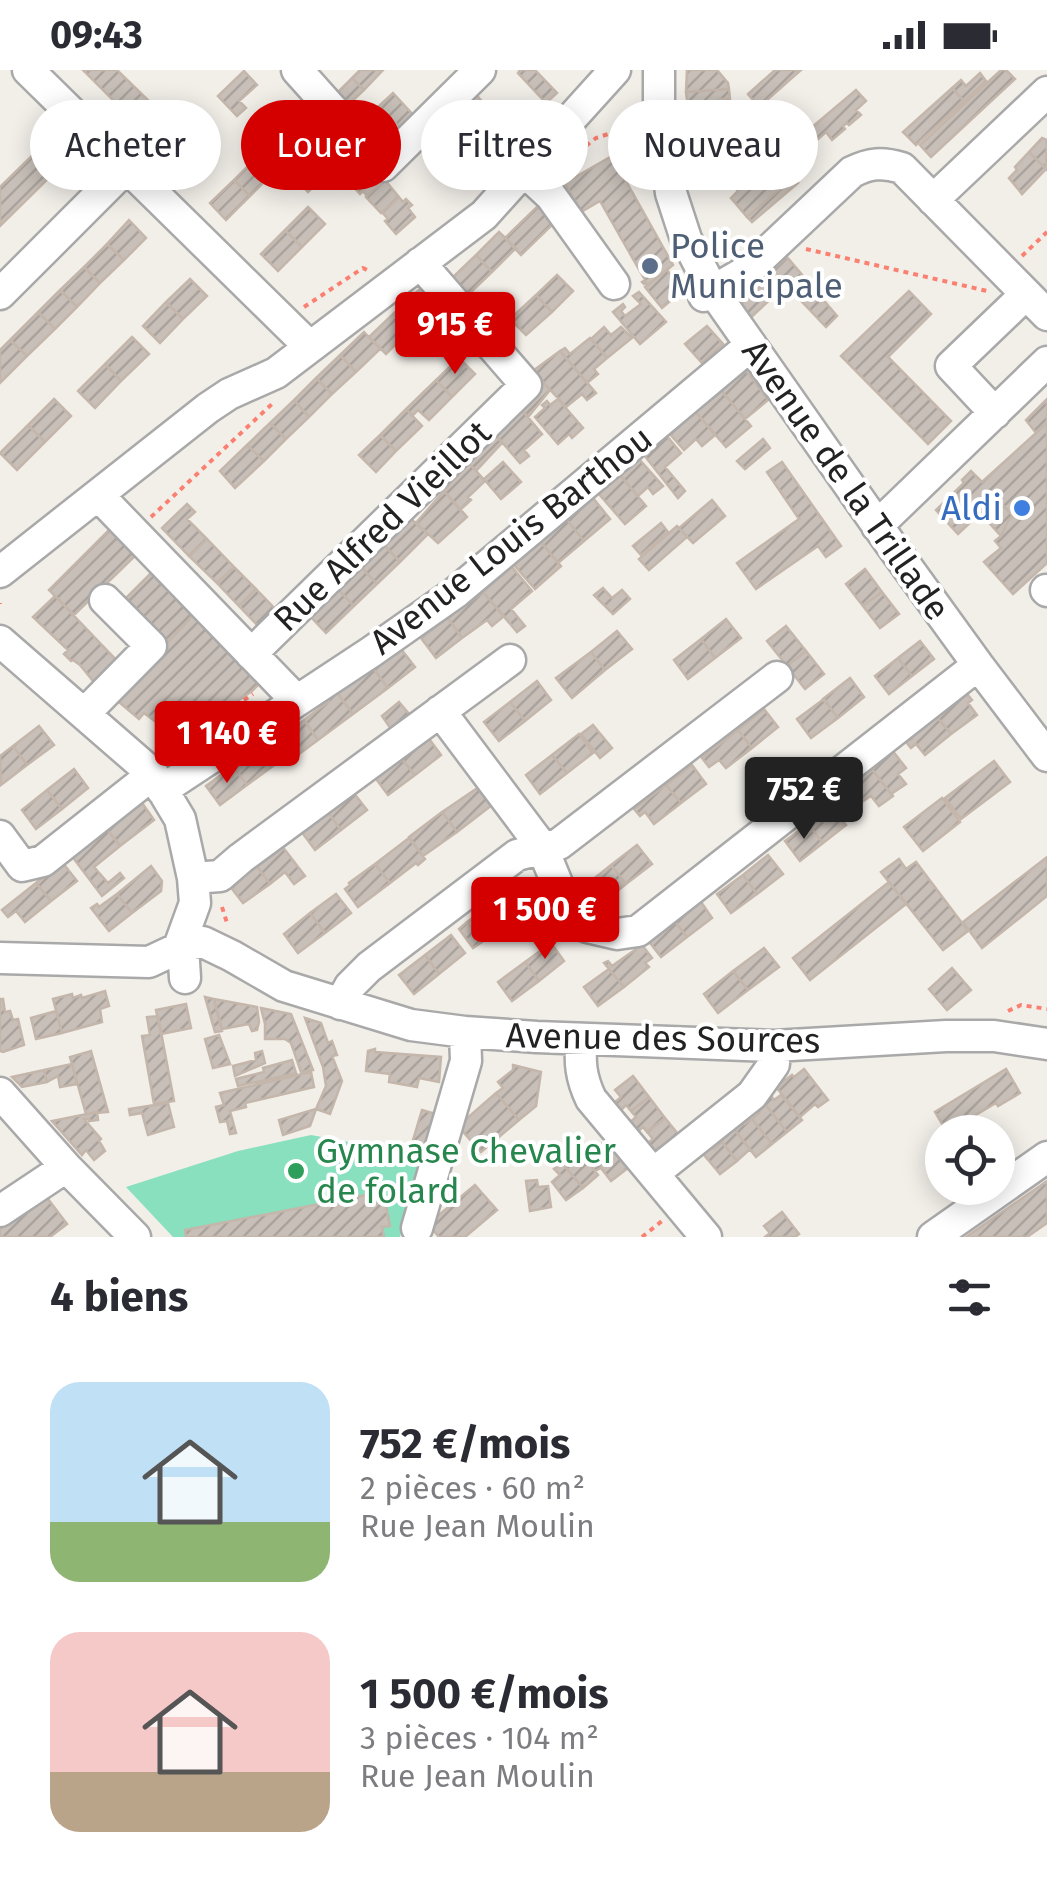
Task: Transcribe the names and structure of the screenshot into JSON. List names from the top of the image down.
{
  "streets": {
    "street": [
      "Avenue de la Trillade",
      "Rue Alfred Vieillot",
      "Avenue Louis Barthou",
      "Avenue des Sources"
    ]
  },
  "crossings": [
    ["Avenue de la Trillade", "Avenue Louis Barthou"]
  ],
  "places": ["Police Municipale", "Aldi", "Gymnase Chevalier de folard"],
  "page": {
    "status": "09:43",
    "chip": [
      "Acheter",
      "Louer",
      "Filtres",
      "Nouveau"
    ],
    "price": [
      "915 €",
      "1 140 €",
      "752 €",
      "1 500 €"
    ],
    "heading": "4 biens",
    "list": [
      {
        "name": "752 €/mois",
        "note": "2 pièces · 60 m² · Rue Jean Moulin"
      },
      {
        "name": "1 500 €/mois",
        "note": "3 pièces · 104 m² · Rue Jean Moulin"
      }
    ]
  }
}
